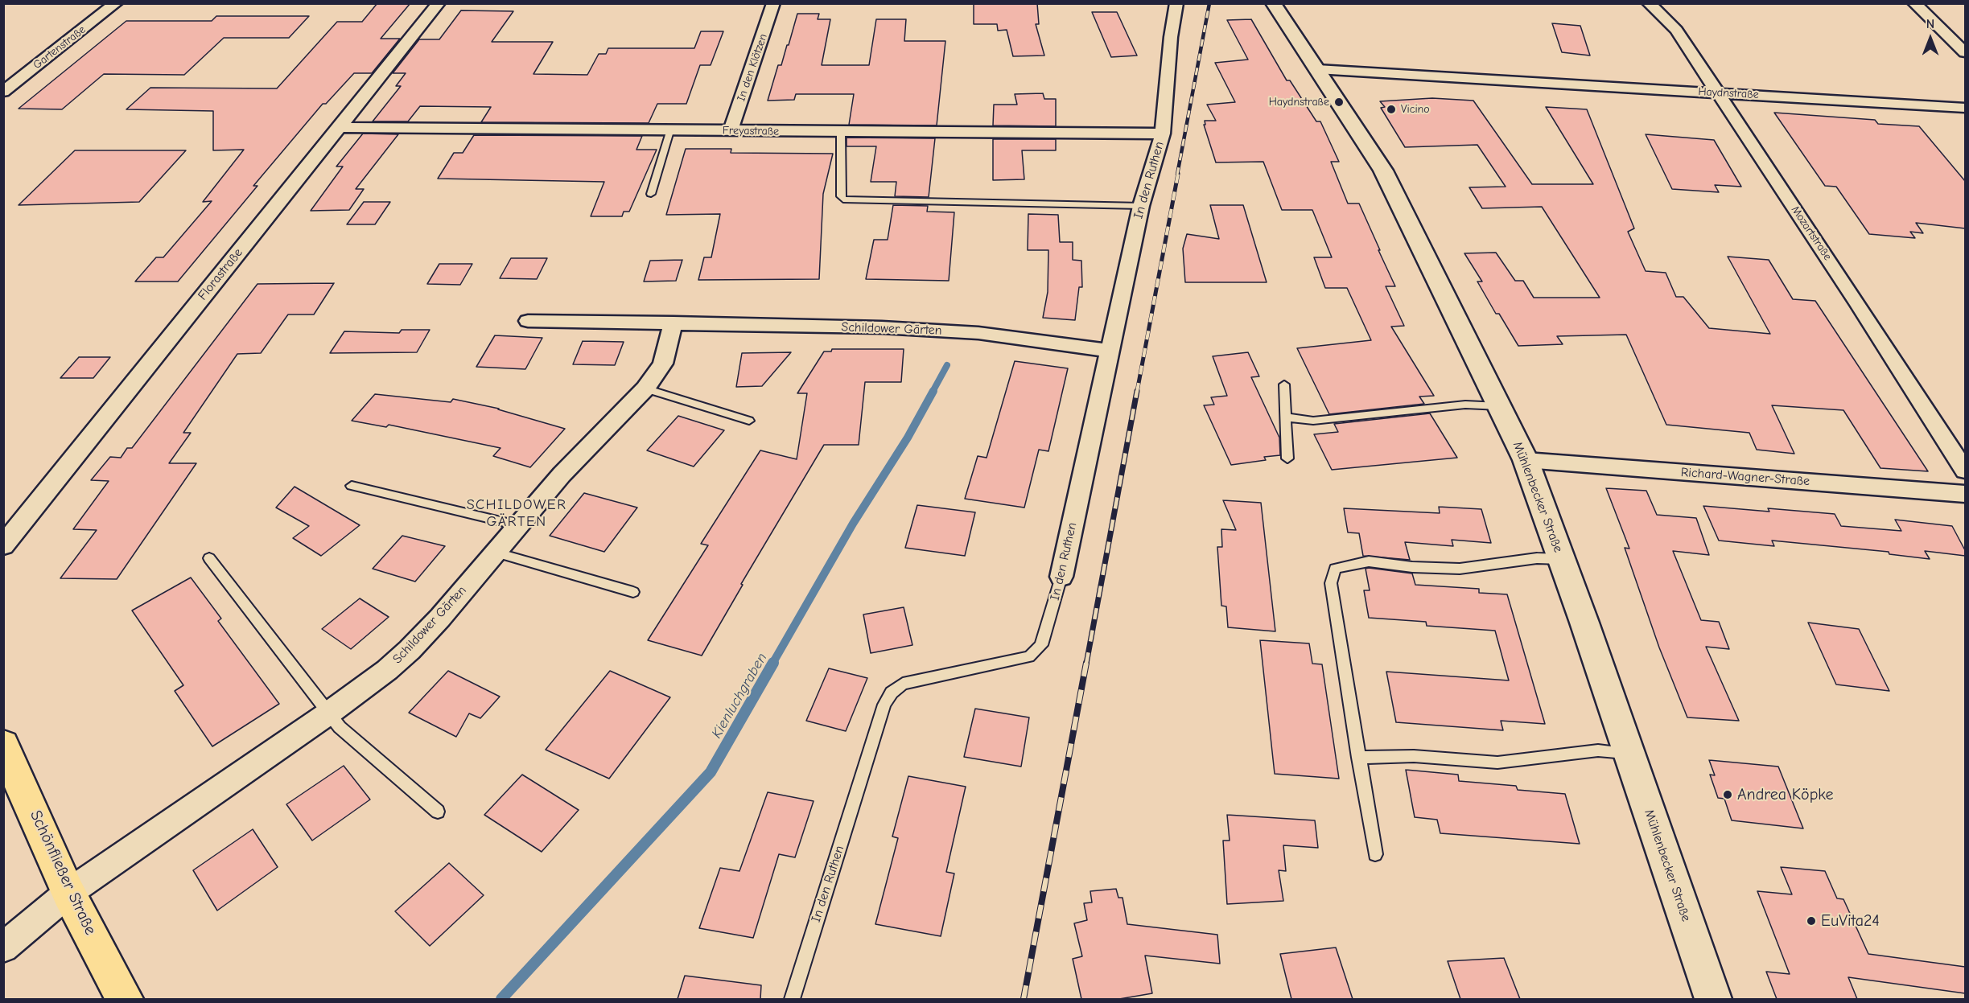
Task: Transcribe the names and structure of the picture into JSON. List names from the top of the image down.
{
  "streets": {
    "main road": ["Mühlenbecker Straße", "Schönfließer Straße"],
    "street": [
      "Gartenstraße",
      "In den Klötzen",
      "Haydnstraße",
      "Freyastraße",
      "In den Ruthen",
      "Mozartstraße",
      "Florastraße",
      "Schildower Gärten",
      "Richard-Wagner-Straße"
    ]
  },
  "crossings": [
    ["In den Klötzen", "Freyastraße"],
    ["Haydnstraße", "Mozartstraße"],
    ["Haydnstraße", "Mühlenbecker Straße"],
    ["Freyastraße", "In den Ruthen"],
    ["Freyastraße", "Florastraße"],
    ["In den Ruthen", "Schildower Gärten"],
    ["Schildower Gärten", "Schönfließer Straße"],
    ["Richard-Wagner-Straße", "Mühlenbecker Straße"]
  ],
  "districts": ["SCHILDOWER GÄRTEN"],
  "water": ["Kienluchgraben"],
  "places": [
    "Haydnstraße",
    "Vicino",
    "Andrea Köpke",
    "EuVita24"
  ],
  "north": "top"
}
